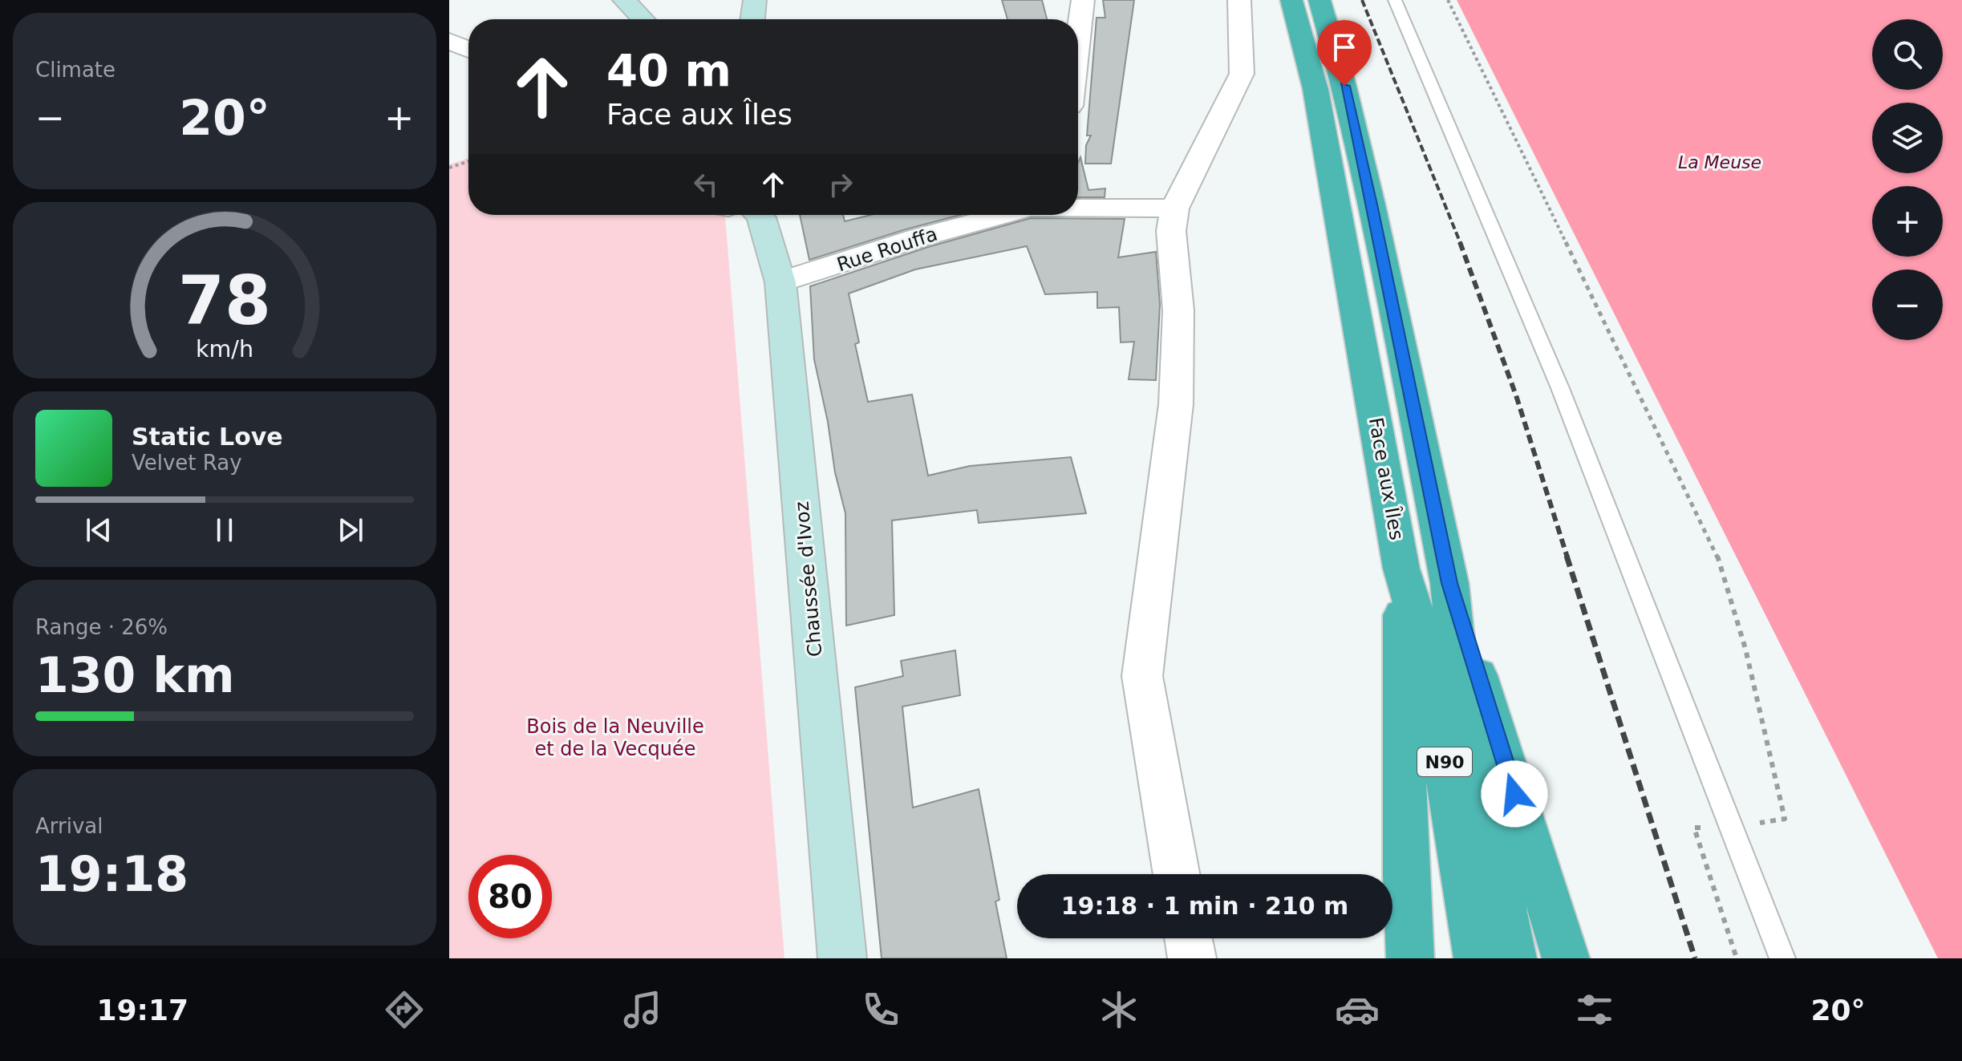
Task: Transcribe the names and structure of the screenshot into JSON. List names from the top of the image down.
{
  "streets": {
    "highway": ["Face aux Îles", "N90"],
    "main road": ["Chaussée d'Ivoz"],
    "street": ["Rue Rouffa"]
  },
  "crossings": [
    ["Rue Rouffa", "Chaussée d'Ivoz"]
  ],
  "water": ["La Meuse"],
  "parks": ["Bois de la Neuville et de la Vecquée"],
  "page": {
    "tile": [
      "Climate",
      ["Range · 26%", "130 km"],
      ["Arrival", "19:18"]
    ],
    "map_buttons": ["+", "−"],
    "turn": ["40 m", "Face aux Îles"],
    "heat": ["−", "20°", "+"],
    "song": ["Static Love", "Velvet Ray"],
    "limit": "80",
    "trip": "19:18 · 1 min · 210 m",
    "tabs": ["19:17", "20°"],
    "gauge": ["78", "km/h"]
  }
}
